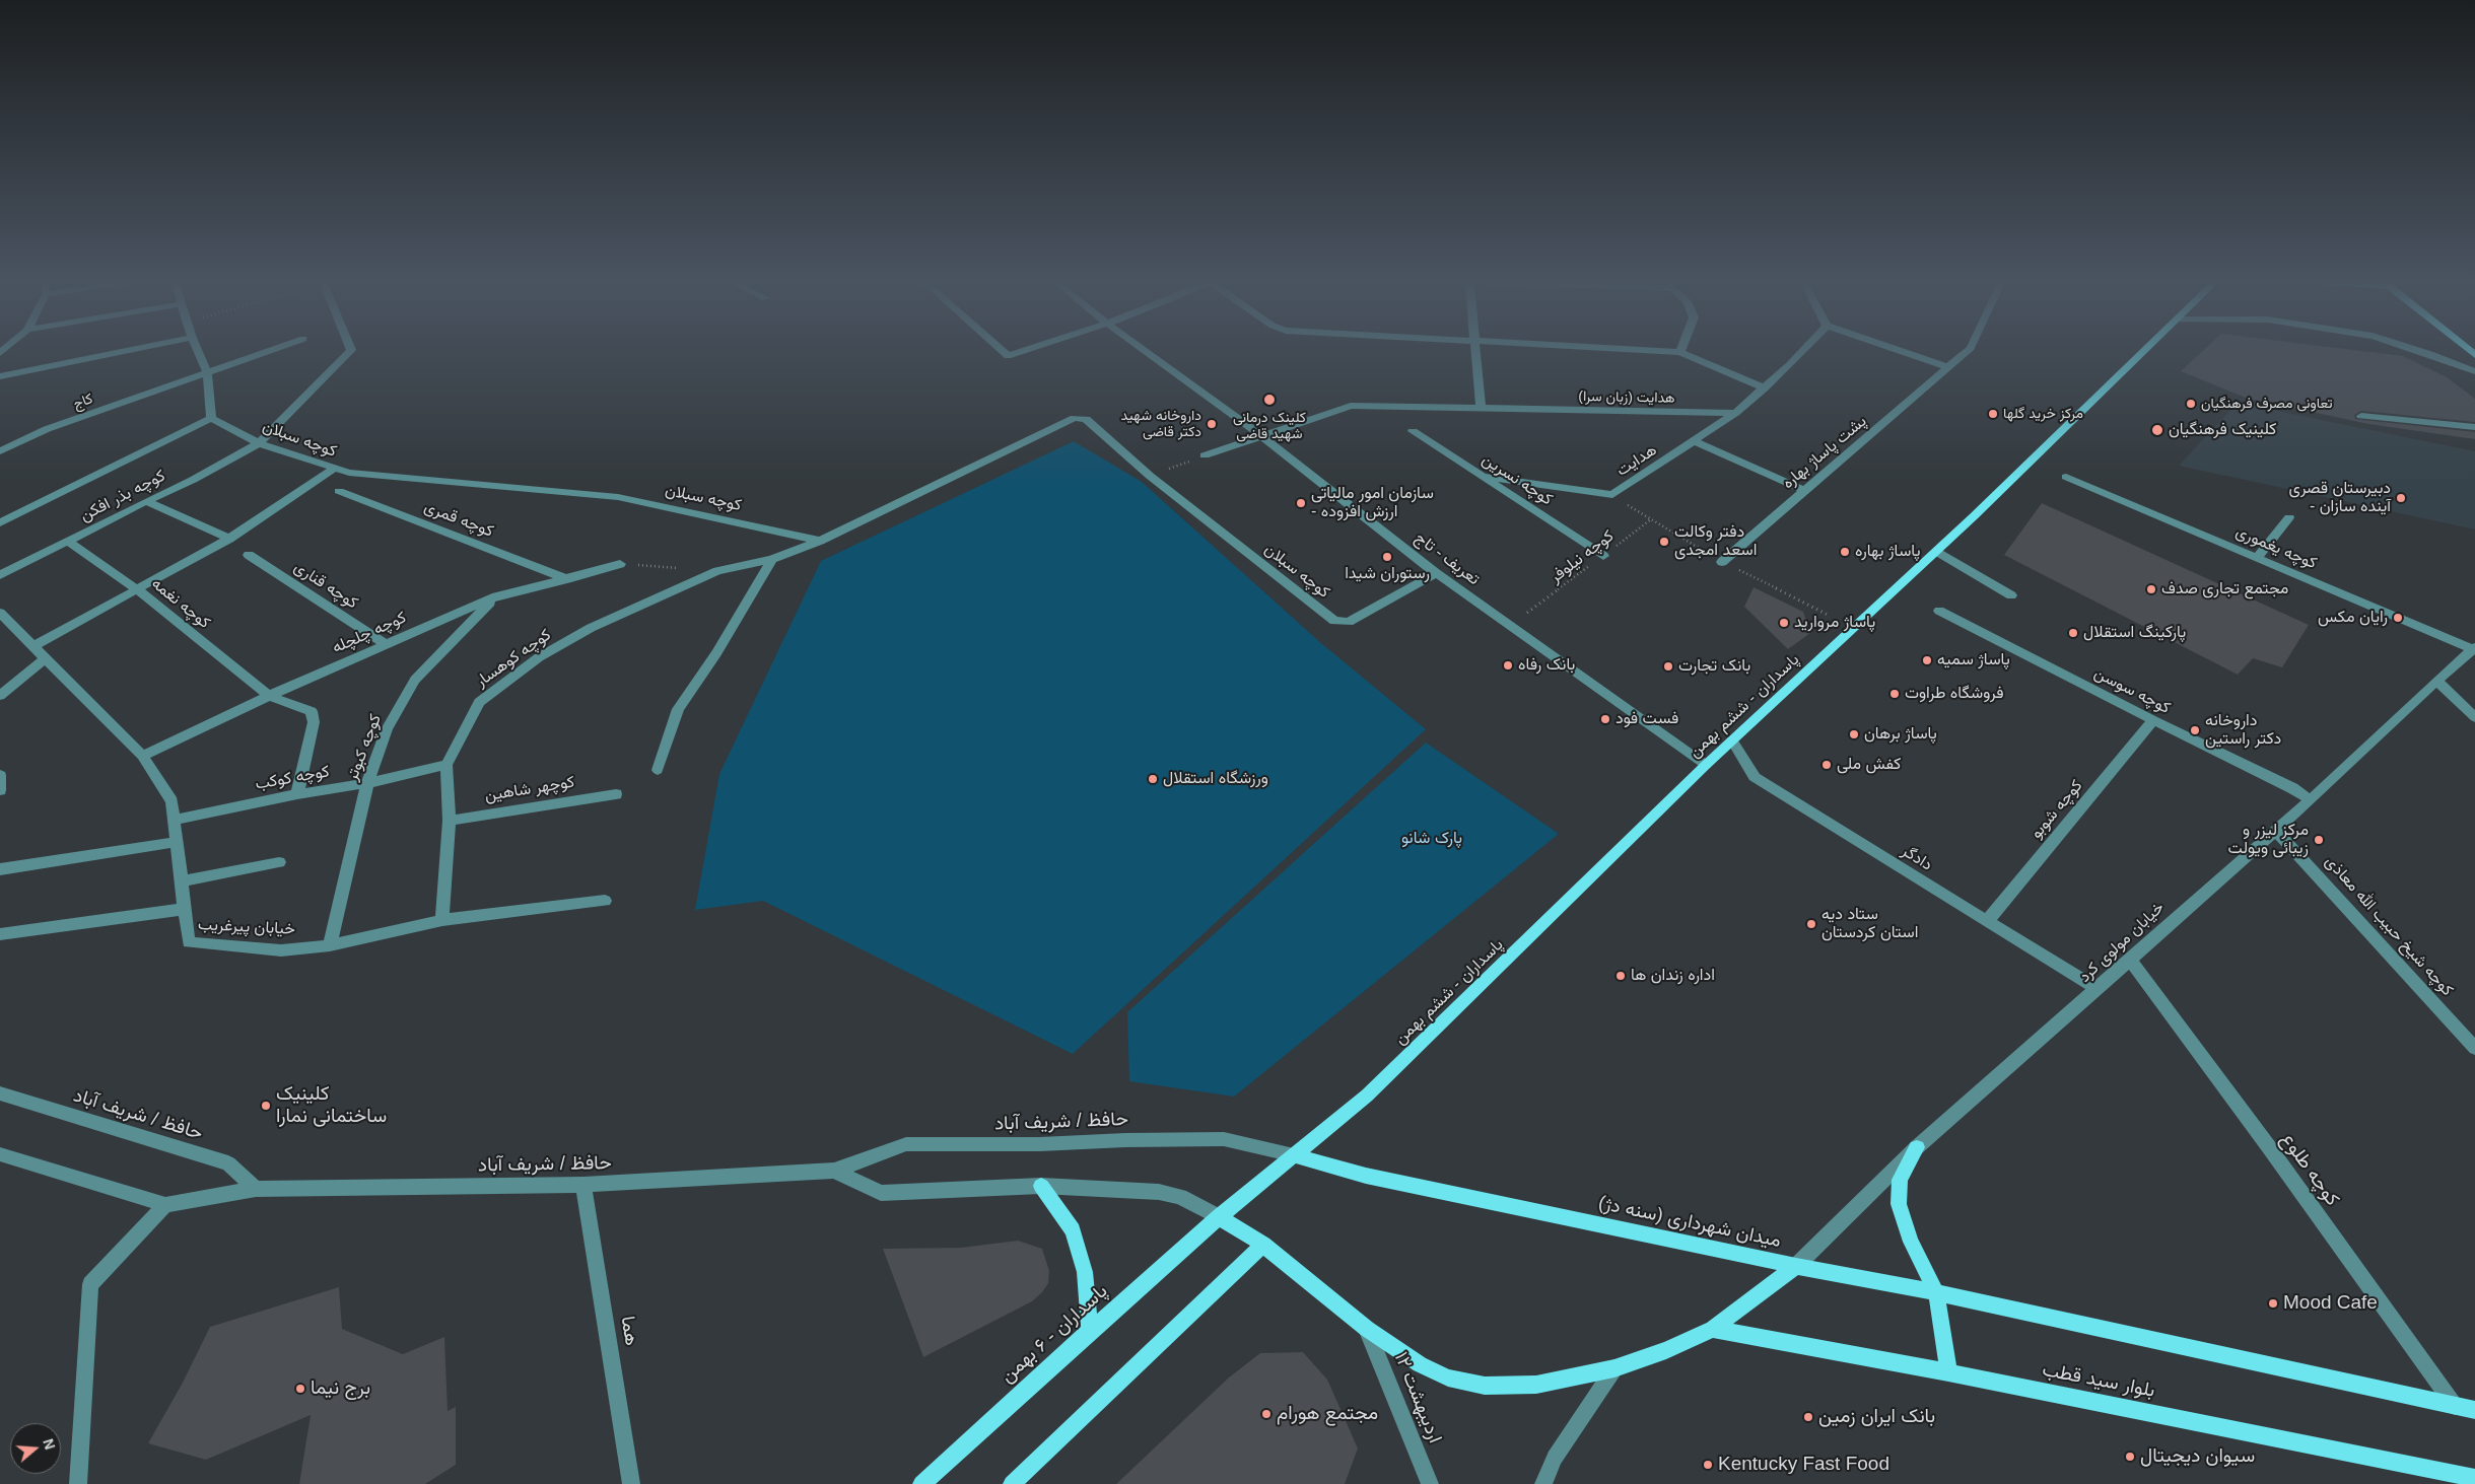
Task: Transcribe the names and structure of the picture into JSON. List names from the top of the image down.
{
  "streets": {
    "main road": [
      "پاسداران - ششم بهمن",
      "میدان شهرداری (سنه دژ)",
      "پاسداران - ۶ بهمن",
      "بلوار سید قطب"
    ],
    "street": [
      "هدایت (زبان سرا)",
      "کاج",
      "کوچه سبلان",
      "پشت پاساژ بهاره",
      "هدایت",
      "کوچه نسرین",
      "کوچه بذر افکن",
      "کوچه قمری",
      "کوچه یغموری",
      "تعریف - تاج",
      "کوچه قناری",
      "کوچه نغمه",
      "کوچه چلچله",
      "کوچه کوهسار",
      "کوچه سوسن",
      "کوچه کبوتر",
      "کوچه کوکب",
      "کوچهر شاهین",
      "کوچه شوبو",
      "دادگر",
      "کوچه شیخ حبیب الله معاذی",
      "خیابان پیرغریب",
      "خیابان مولوی کرد",
      "حافظ / شریف آباد",
      "کوچه طلوع",
      "هما",
      "۱۲ اردیبهشت"
    ],
    "path": ["کوچه نیلوفر"]
  },
  "crossings": [
    ["هدایت (زبان سرا)", "هدایت"],
    ["هدایت (زبان سرا)", "تعریف - تاج"],
    ["کوچه سبلان", "کوچه بذر افکن"],
    ["کوچه سبلان", "تعریف - تاج"],
    ["هدایت", "کوچه نسرین"],
    ["کوچه نسرین", "کوچه نیلوفر"],
    ["کوچه بذر افکن", "کوچه نغمه"],
    ["کوچه قمری", "کوچه چلچله"],
    ["کوچه یغموری", "خیابان مولوی کرد"],
    ["تعریف - تاج", "پاسداران - ششم بهمن"],
    ["کوچه قناری", "کوچه چلچله"],
    ["کوچه نغمه", "کوچه چلچله"],
    ["کوچه نغمه", "کوچه کوکب"],
    ["کوچه چلچله", "کوچه کبوتر"],
    ["کوچه چلچله", "خیابان پیرغریب"],
    ["کوچه کوهسار", "کوچه کوکب"],
    ["کوچه سوسن", "کوچه شوبو"],
    ["کوچه سوسن", "خیابان مولوی کرد"],
    ["پاسداران - ششم بهمن", "دادگر"],
    ["پاسداران - ششم بهمن", "حافظ / شریف آباد"],
    ["پاسداران - ششم بهمن", "میدان شهرداری (سنه دژ)"],
    ["کوچه کبوتر", "کوچه کوکب"],
    ["کوچه کبوتر", "خیابان پیرغریب"],
    ["کوچه کوکب", "خیابان پیرغریب"],
    ["کوچه شوبو", "دادگر"],
    ["دادگر", "خیابان مولوی کرد"],
    ["کوچه شیخ حبیب الله معاذی", "خیابان مولوی کرد"],
    ["خیابان مولوی کرد", "کوچه طلوع"],
    ["خیابان مولوی کرد", "میدان شهرداری (سنه دژ)"],
    ["حافظ / شریف آباد", "میدان شهرداری (سنه دژ)"],
    ["حافظ / شریف آباد", "هما"],
    ["حافظ / شریف آباد", "پاسداران - ۶ بهمن"],
    ["میدان شهرداری (سنه دژ)", "پاسداران - ۶ بهمن"],
    ["میدان شهرداری (سنه دژ)", "بلوار سید قطب"],
    ["میدان شهرداری (سنه دژ)", "۱۲ اردیبهشت"]
  ],
  "parks": ["پارک شانو"],
  "places": [
    "کلینک درمانی شهید قاضی",
    "تعاونی مصرف فرهنگیان",
    "مرکز خرید گلها",
    "داروخانه شهید دکتر قاضی",
    "کلینیک فرهنگیان",
    "دبیرستان قصری - آینده سازان",
    "سازمان امور مالیاتی - ارزش افزوده",
    "دفتر وکالت اسعد امجدی",
    "پاساژ بهاره",
    "رستوران شیدا",
    "مجتمع تجاری صدف",
    "رایان مکس",
    "پاساژ مروارید",
    "پارکینگ استقلال",
    "پاساژ سمیه",
    "بانک رفاه",
    "بانک تجارت",
    "فروشگاه طراوت",
    "فست فود",
    "داروخانه دکتر راستین",
    "پاساژ برهان",
    "کفش ملی",
    "ورزشگاه استقلال",
    "مرکز لیزر و زیبائی ویولت",
    "ستاد دیه استان کردستان",
    "اداره زندان ها",
    "کلینیک ساختمانی نمارا",
    "Mood Cafe",
    "برج نیما",
    "مجتمع هورام",
    "بانک ایران زمین",
    "سیوان دیجیتال",
    "Kentucky Fast Food"
  ],
  "north": "right"
}
